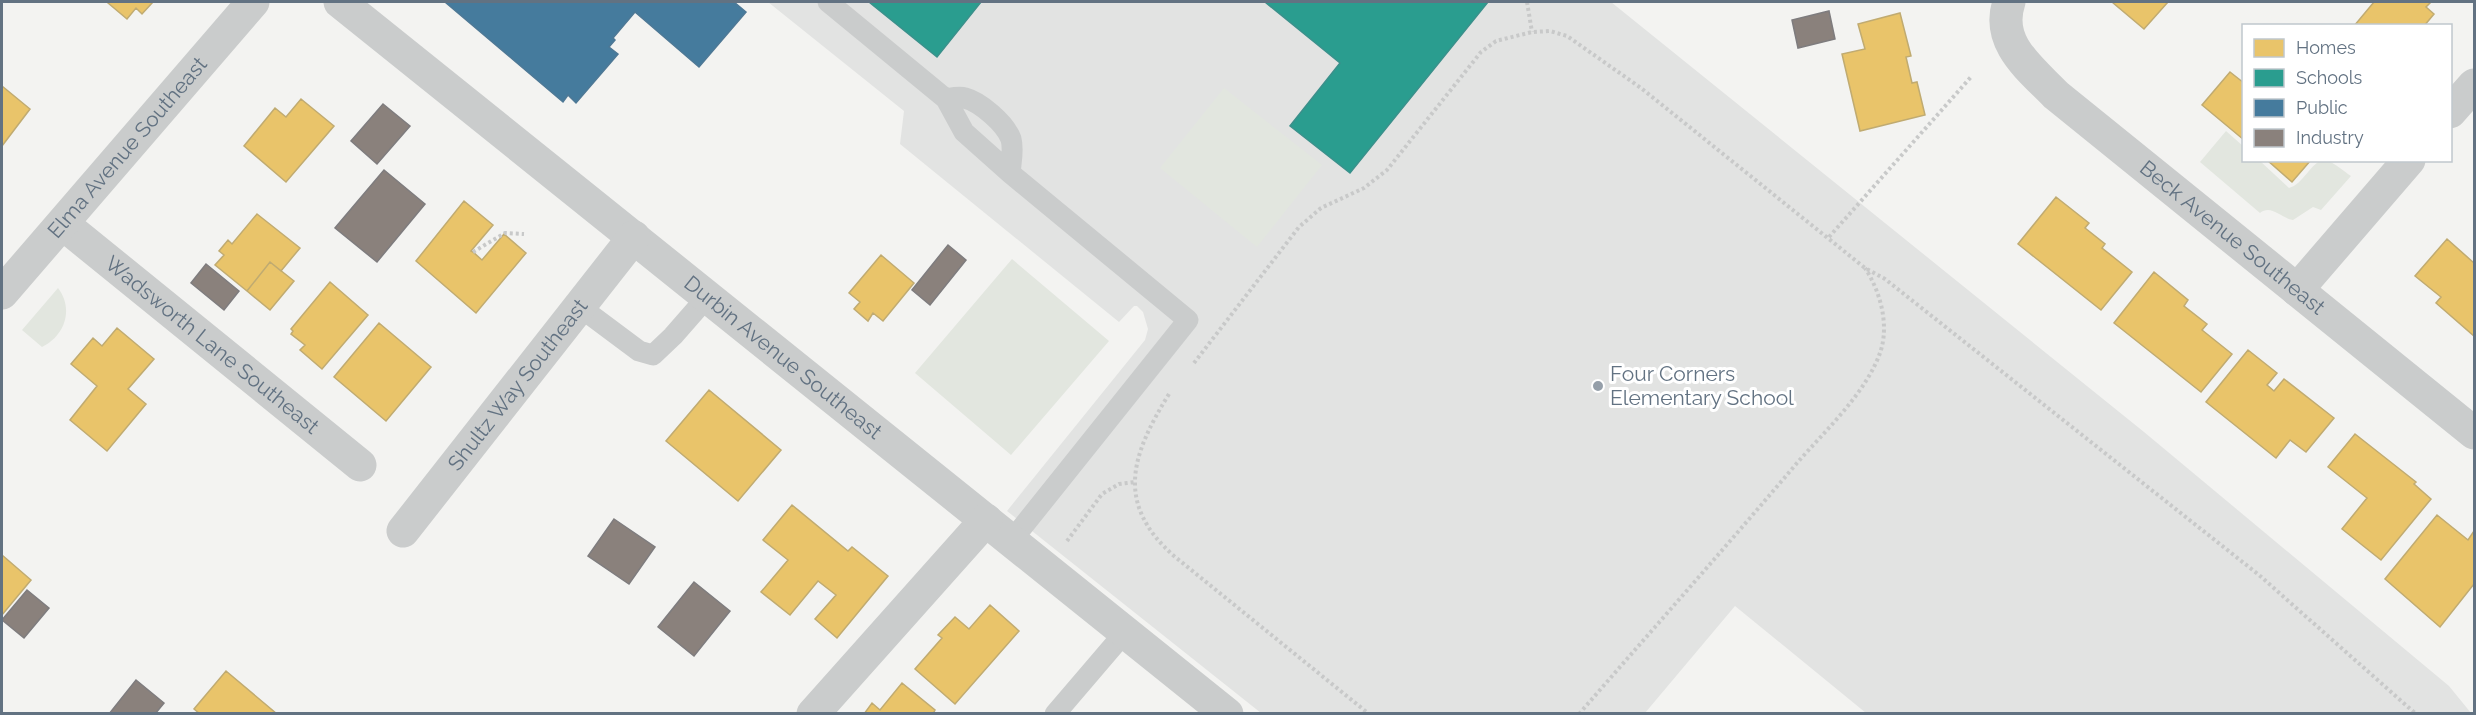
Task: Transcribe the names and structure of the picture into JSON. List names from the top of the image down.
{
  "streets": {
    "street": [
      "Elma Avenue Southeast",
      "Beck Avenue Southeast",
      "Wadsworth Lane Southeast",
      "Durbin Avenue Southeast",
      "Shultz Way Southeast"
    ]
  },
  "crossings": [
    ["Elma Avenue Southeast", "Wadsworth Lane Southeast"],
    ["Durbin Avenue Southeast", "Shultz Way Southeast"]
  ],
  "places": ["Four Corners Elementary School"],
  "legend": [
    "Homes",
    "Schools",
    "Public",
    "Industry"
  ]
}
